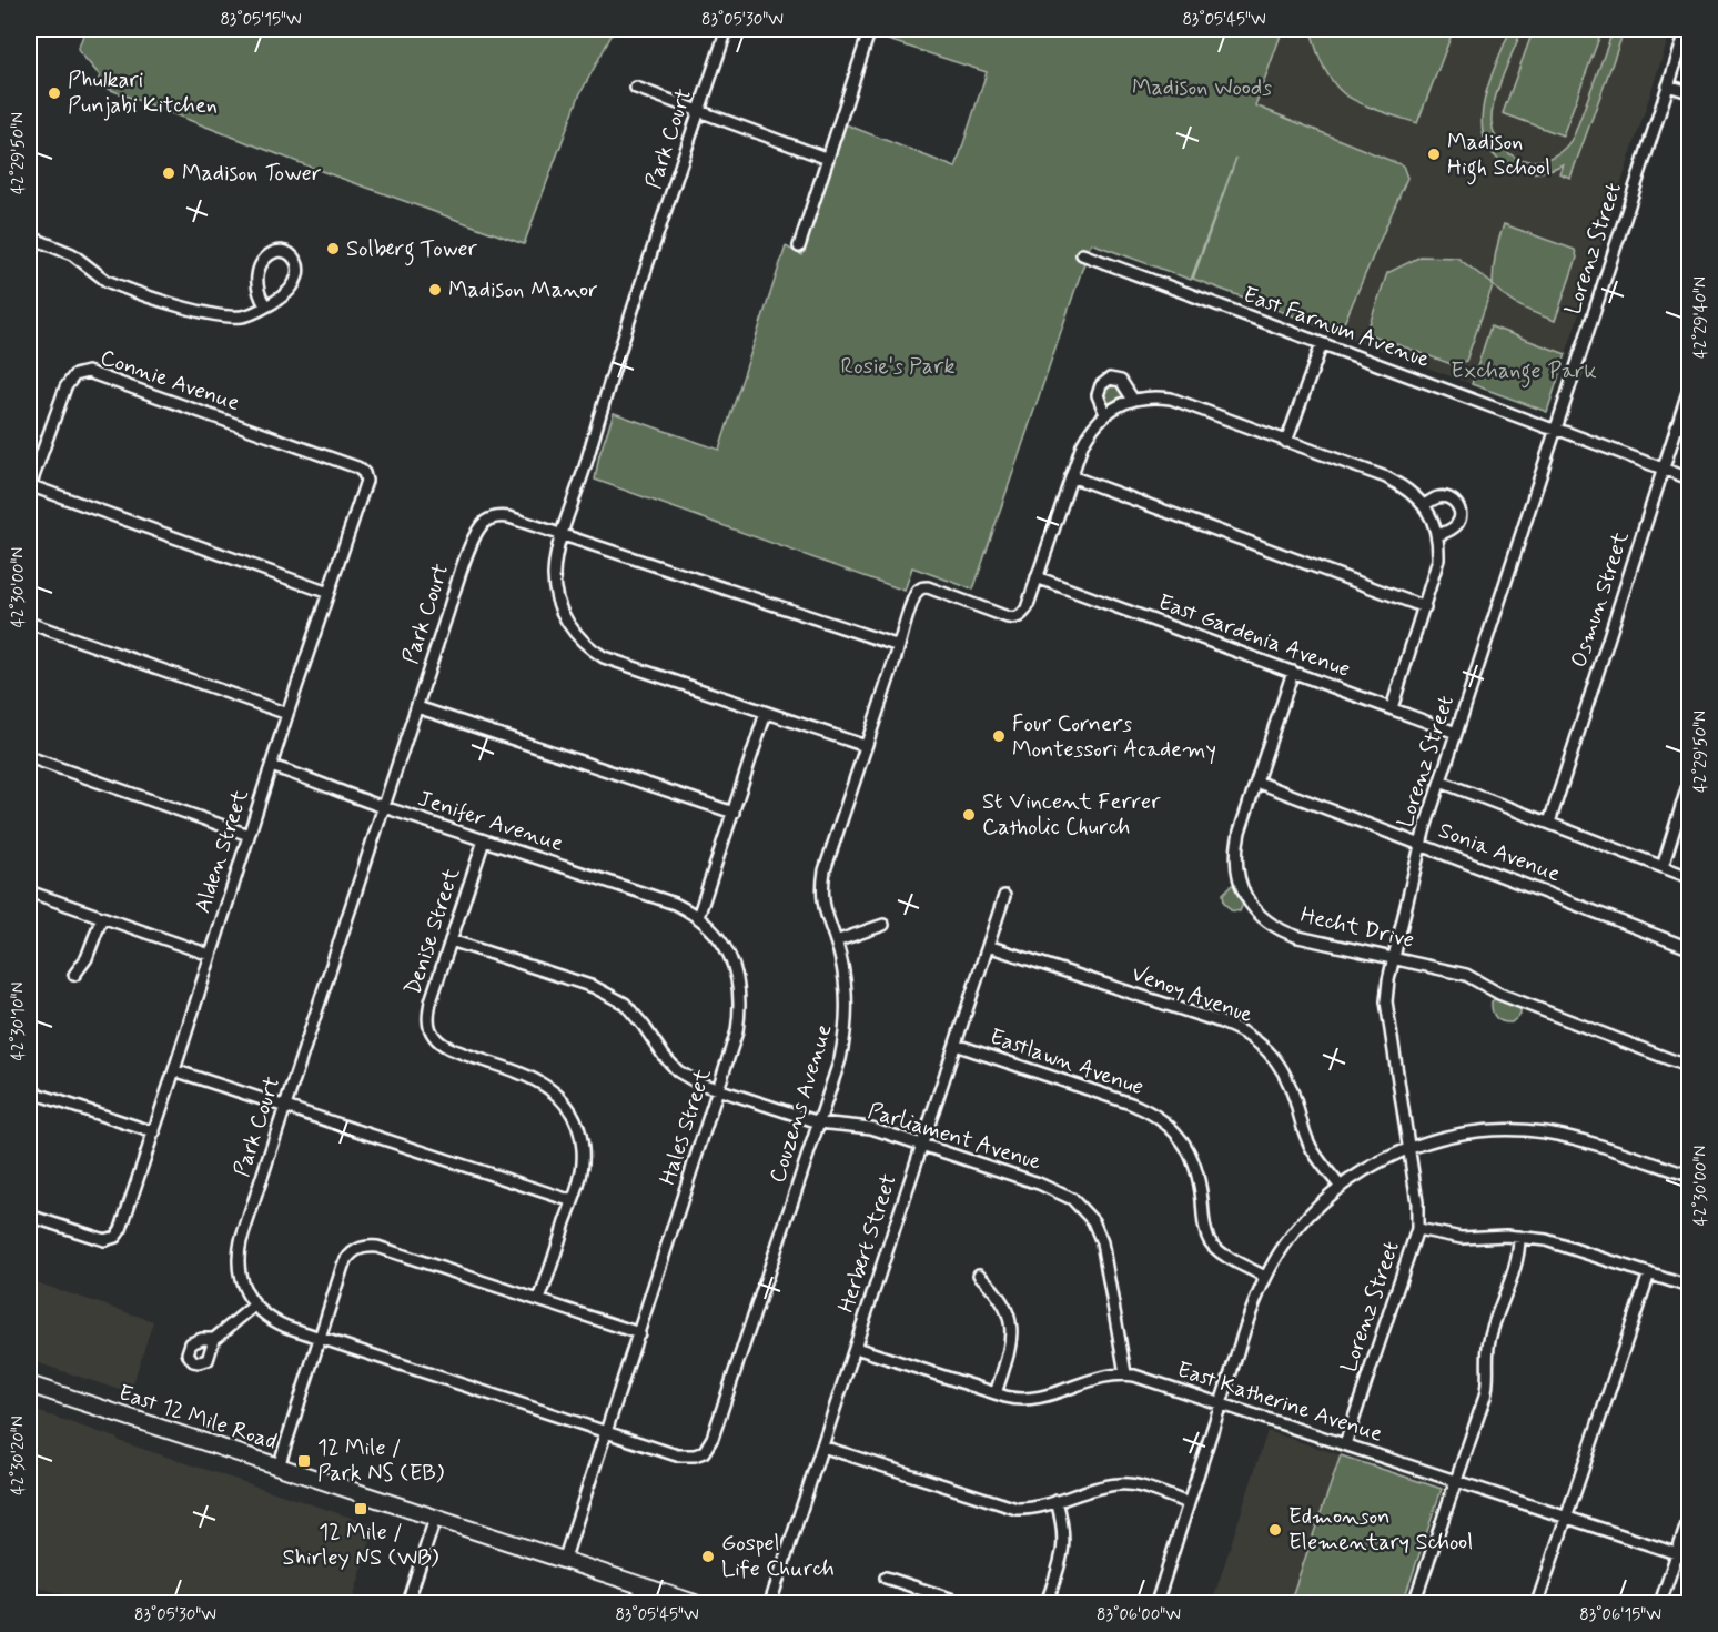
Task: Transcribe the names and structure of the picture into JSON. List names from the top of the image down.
{
  "streets": {
    "main road": ["East 12 Mile Road"],
    "street": [
      "Park Court",
      "Lorenz Street",
      "East Farnum Avenue",
      "Connie Avenue",
      "Osmun Street",
      "East Gardenia Avenue",
      "Jenifer Avenue",
      "Alden Street",
      "Sonia Avenue",
      "Hecht Drive",
      "Denise Street",
      "Venoy Avenue",
      "Eastlawn Avenue",
      "Couzens Avenue",
      "Hales Street",
      "Parliament Avenue",
      "Herbert Street",
      "East Katherine Avenue"
    ]
  },
  "crossings": [
    ["Park Court", "Jenifer Avenue"],
    ["Lorenz Street", "East Farnum Avenue"],
    ["Lorenz Street", "East Gardenia Avenue"],
    ["Lorenz Street", "Sonia Avenue"],
    ["Lorenz Street", "Hecht Drive"],
    ["Lorenz Street", "East Katherine Avenue"],
    ["East Farnum Avenue", "Osmun Street"],
    ["Connie Avenue", "Alden Street"],
    ["East Gardenia Avenue", "Hecht Drive"],
    ["East Gardenia Avenue", "Couzens Avenue"],
    ["Jenifer Avenue", "Alden Street"],
    ["Jenifer Avenue", "Denise Street"],
    ["Jenifer Avenue", "Hales Street"],
    ["Sonia Avenue", "Hecht Drive"],
    ["Denise Street", "Parliament Avenue"],
    ["Venoy Avenue", "Herbert Street"],
    ["Eastlawn Avenue", "Herbert Street"],
    ["Couzens Avenue", "Hales Street"],
    ["Couzens Avenue", "Parliament Avenue"],
    ["Hales Street", "Parliament Avenue"],
    ["Hales Street", "East 12 Mile Road"],
    ["Parliament Avenue", "Herbert Street"],
    ["Parliament Avenue", "East Katherine Avenue"]
  ],
  "parks": ["Madison Woods", "Rosie's Park", "Exchange Park"],
  "places": {
    "other": [
      "Phulkari Punjabi Kitchen",
      "Madison High School",
      "Madison Tower",
      "Solberg Tower",
      "Madison Manor",
      "Four Corners Montessori Academy",
      "St Vincent Ferrer Catholic Church",
      "Edmonson Elementary School",
      "Gospel Life Church"
    ],
    "transit": ["12 Mile / Park NS (EB)", "12 Mile / Shirley NS (WB)"]
  },
  "coordinates": [
    "83°05'15\"W",
    "83°05'30\"W",
    "83°05'45\"W",
    "42°29'50\"N",
    "42°29'40\"N",
    "42°30'00\"N",
    "42°30'10\"N",
    "42°30'20\"N",
    "83°06'00\"W",
    "83°06'15\"W"
  ]
}
